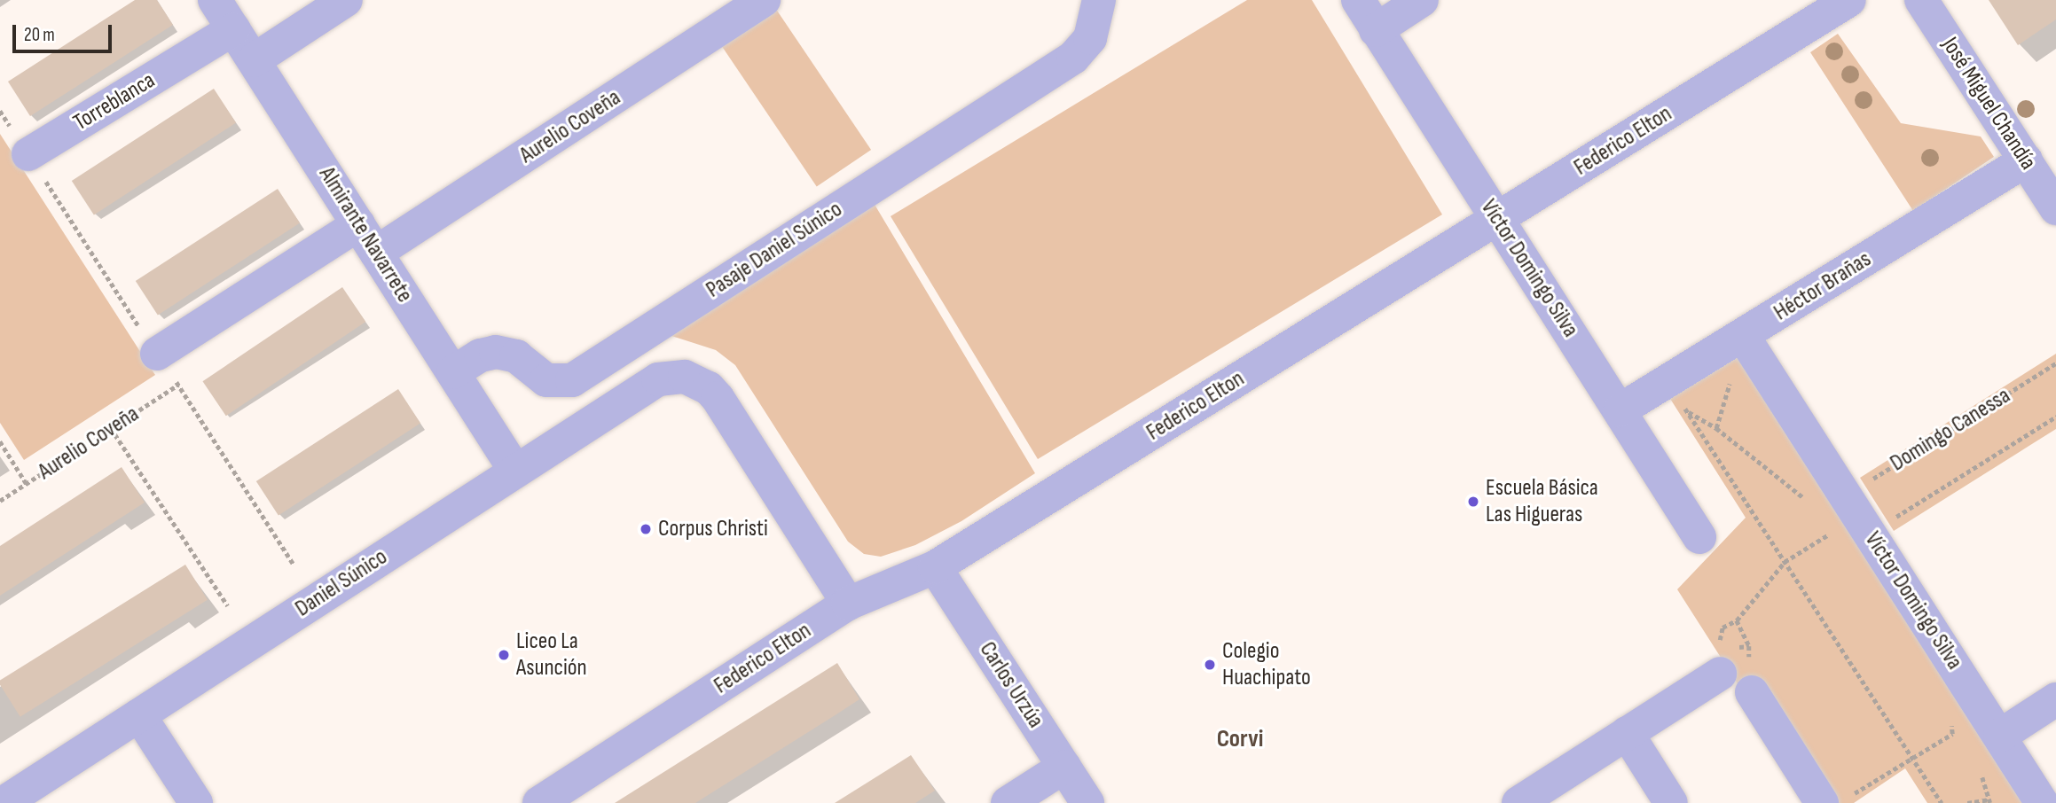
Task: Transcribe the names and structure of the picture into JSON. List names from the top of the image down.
{
  "streets": {
    "street": [
      "Torreblanca",
      "José Miguel Chandía",
      "Aurelio Coveña",
      "Federico Elton",
      "Almirante Navarrete",
      "Pasaje Daniel Súnico",
      "Víctor Domingo Silva",
      "Héctor Brañas",
      "Daniel Súnico",
      "Carlos Urzúa"
    ],
    "path": ["Domingo Canessa"]
  },
  "crossings": [
    ["Torreblanca", "Almirante Navarrete"],
    ["José Miguel Chandía", "Héctor Brañas"],
    ["Aurelio Coveña", "Almirante Navarrete"],
    ["Federico Elton", "Víctor Domingo Silva"],
    ["Federico Elton", "Daniel Súnico"],
    ["Federico Elton", "Carlos Urzúa"],
    ["Almirante Navarrete", "Pasaje Daniel Súnico"],
    ["Almirante Navarrete", "Daniel Súnico"],
    ["Víctor Domingo Silva", "Héctor Brañas"],
    ["Víctor Domingo Silva", "Domingo Canessa"]
  ],
  "districts": ["Corvi"],
  "places": [
    "Escuela Básica Las Higueras",
    "Corpus Christi",
    "Liceo La Asunción",
    "Colegio Huachipato"
  ],
  "scale_bar": "20 m"
}
